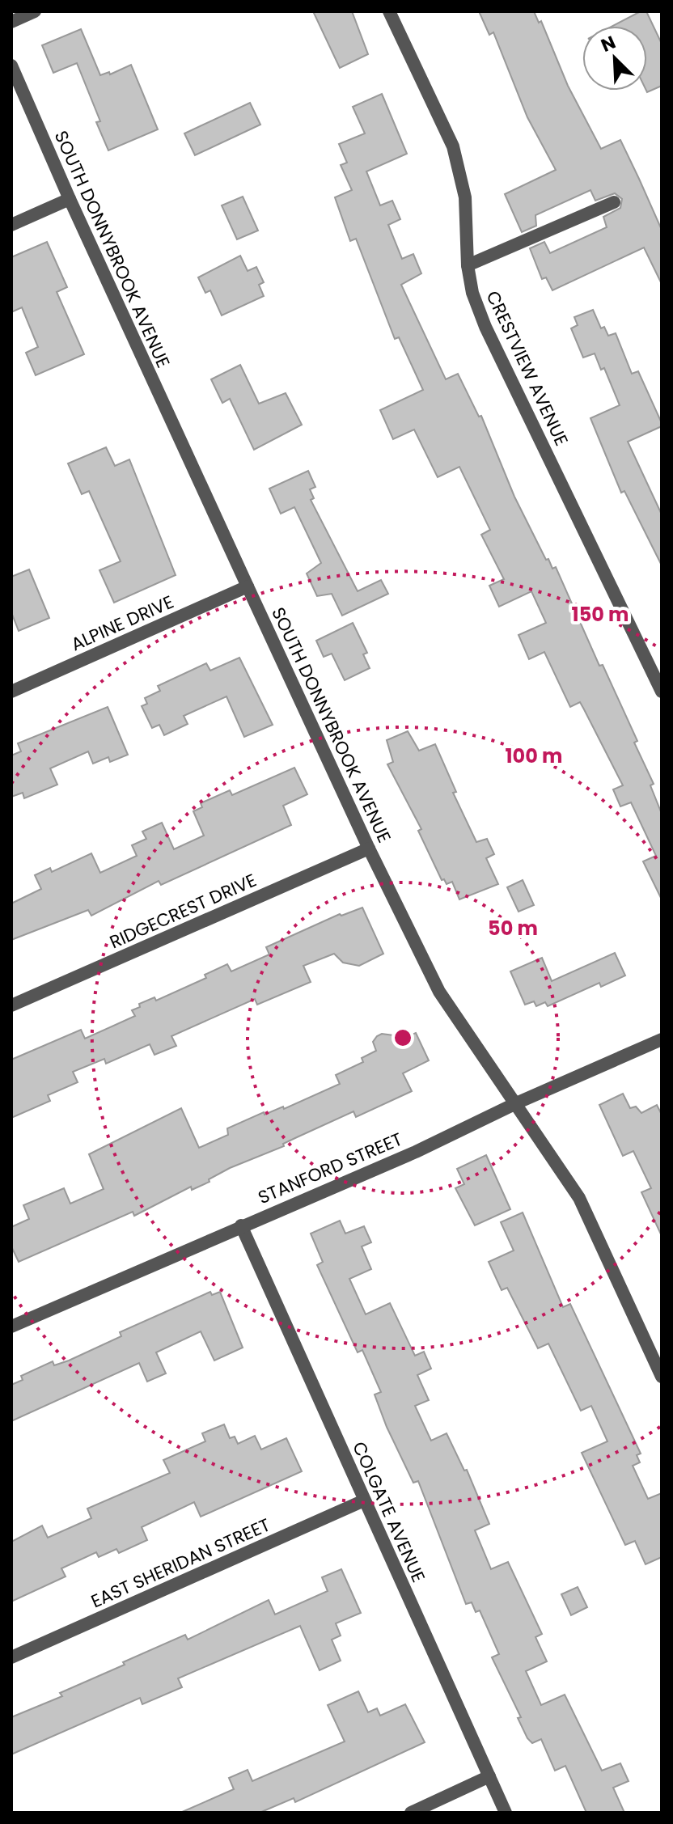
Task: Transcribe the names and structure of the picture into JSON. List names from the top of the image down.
{
  "streets": {
    "street": [
      "SOUTH DONNYBROOK AVENUE",
      "CRESTVIEW AVENUE",
      "ALPINE DRIVE",
      "RIDGECREST DRIVE",
      "STANFORD STREET",
      "COLGATE AVENUE",
      "EAST SHERIDAN STREET"
    ]
  },
  "crossings": [
    ["SOUTH DONNYBROOK AVENUE", "ALPINE DRIVE"],
    ["SOUTH DONNYBROOK AVENUE", "RIDGECREST DRIVE"],
    ["SOUTH DONNYBROOK AVENUE", "STANFORD STREET"],
    ["STANFORD STREET", "COLGATE AVENUE"],
    ["COLGATE AVENUE", "EAST SHERIDAN STREET"]
  ],
  "north": "top left",
  "rings": ["150 m", "100 m", "50 m"]
}
